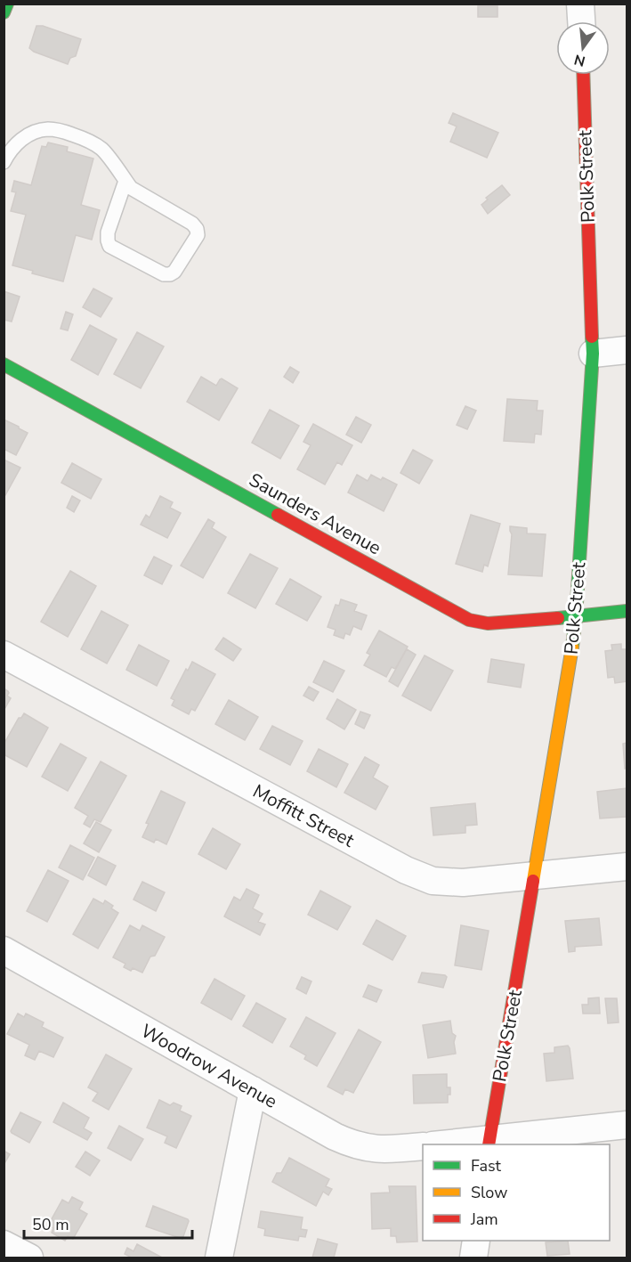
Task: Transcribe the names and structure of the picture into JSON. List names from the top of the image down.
{
  "streets": {
    "street": [
      "Polk Street",
      "Saunders Avenue",
      "Moffitt Street",
      "Woodrow Avenue"
    ]
  },
  "crossings": [
    ["Polk Street", "Saunders Avenue"],
    ["Polk Street", "Moffitt Street"]
  ],
  "legend": ["Fast", "Slow", "Jam"],
  "scale_bar": "50 m",
  "north": "bottom"
}
